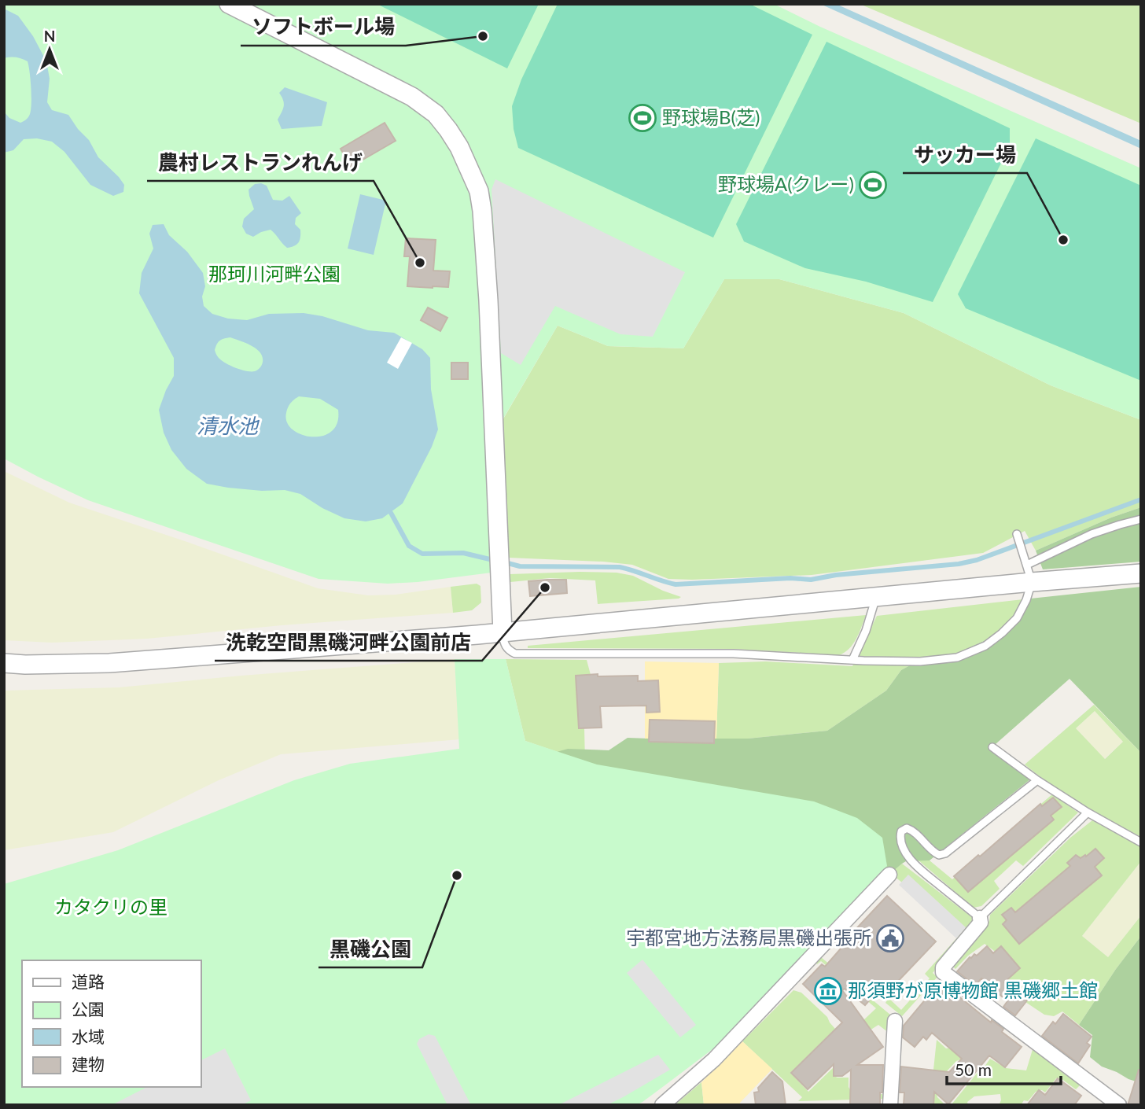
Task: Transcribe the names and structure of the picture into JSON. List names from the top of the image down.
{
  "water": ["清水池"],
  "parks": ["那珂川河畔公園", "カタクリの里"],
  "places": {
    "other": [
      "ソフトボール場",
      "サッカー場",
      "農村レストランれんげ",
      "洗乾空間黒磯河畔公園前店",
      "黒磯公園"
    ],
    "sports": ["野球場B(芝)", "野球場A(クレー)"],
    "public building": ["宇都宮地方法務局黒磯出張所"],
    "museum": ["那須野が原博物館 黒磯郷土館"]
  },
  "legend": [
    "道路",
    "公園",
    "水域",
    "建物"
  ],
  "scale_bar": "50 m",
  "north": "top"
}
